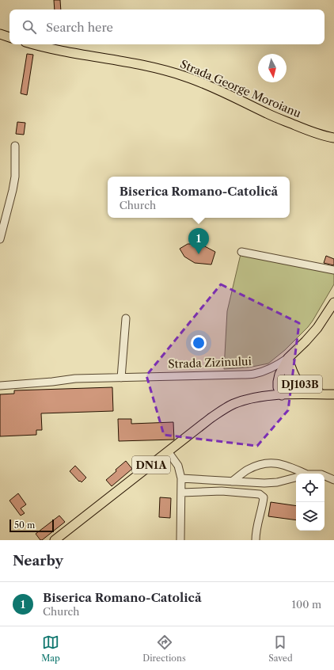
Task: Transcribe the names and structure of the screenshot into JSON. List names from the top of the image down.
{
  "streets": {
    "main road": [
      "Strada George Moroianu",
      "Strada Zizinului",
      "DJ103B",
      "DN1A"
    ]
  },
  "crossings": [
    ["Strada Zizinului", "DJ103B"],
    ["DJ103B", "DN1A"]
  ],
  "scale_bar": "50 m",
  "north": "bottom",
  "page": {
    "search": "Search here",
    "popup": ["Biserica Romano-Catolică", "Church"],
    "pins": "1",
    "scale": "50 m",
    "heading": "Nearby",
    "list": [
      {
        "mark": "1",
        "name": "Biserica Romano-Catolică",
        "note": "Church",
        "value": "100 m"
      }
    ],
    "nav": ["Map", "Directions", "Saved"]
  }
}
